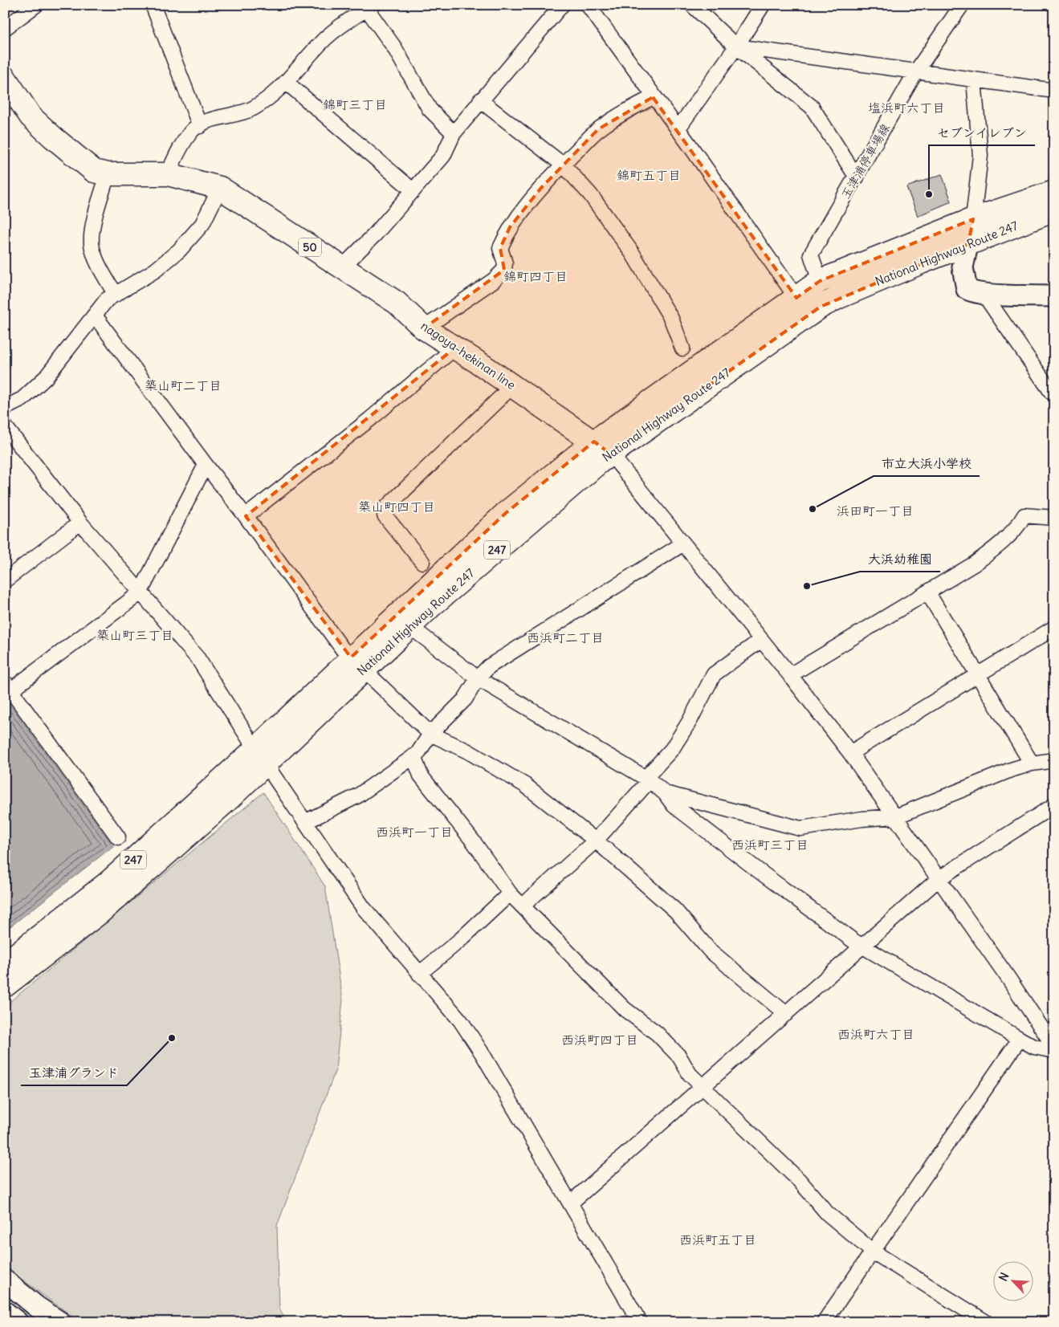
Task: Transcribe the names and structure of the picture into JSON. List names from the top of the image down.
{
  "streets": {
    "main road": [
      "50",
      "National Highway Route 247",
      "nagoya-hekinan line",
      "247"
    ],
    "street": ["玉津浦停車場線"]
  },
  "crossings": [
    ["玉津浦停車場線", "National Highway Route 247"],
    ["National Highway Route 247", "nagoya-hekinan line"]
  ],
  "districts": [
    "錦町三丁目",
    "塩浜町六丁目",
    "錦町五丁目",
    "錦町四丁目",
    "築山町二丁目",
    "築山町四丁目",
    "浜田町一丁目",
    "築山町三丁目",
    "西浜町二丁目",
    "西浜町一丁目",
    "西浜町三丁目",
    "西浜町六丁目",
    "西浜町四丁目",
    "西浜町五丁目"
  ],
  "places": [
    "セブンイレブン",
    "市立大浜小学校",
    "大浜幼稚園",
    "玉津浦グランド"
  ],
  "north": "top left"
}
